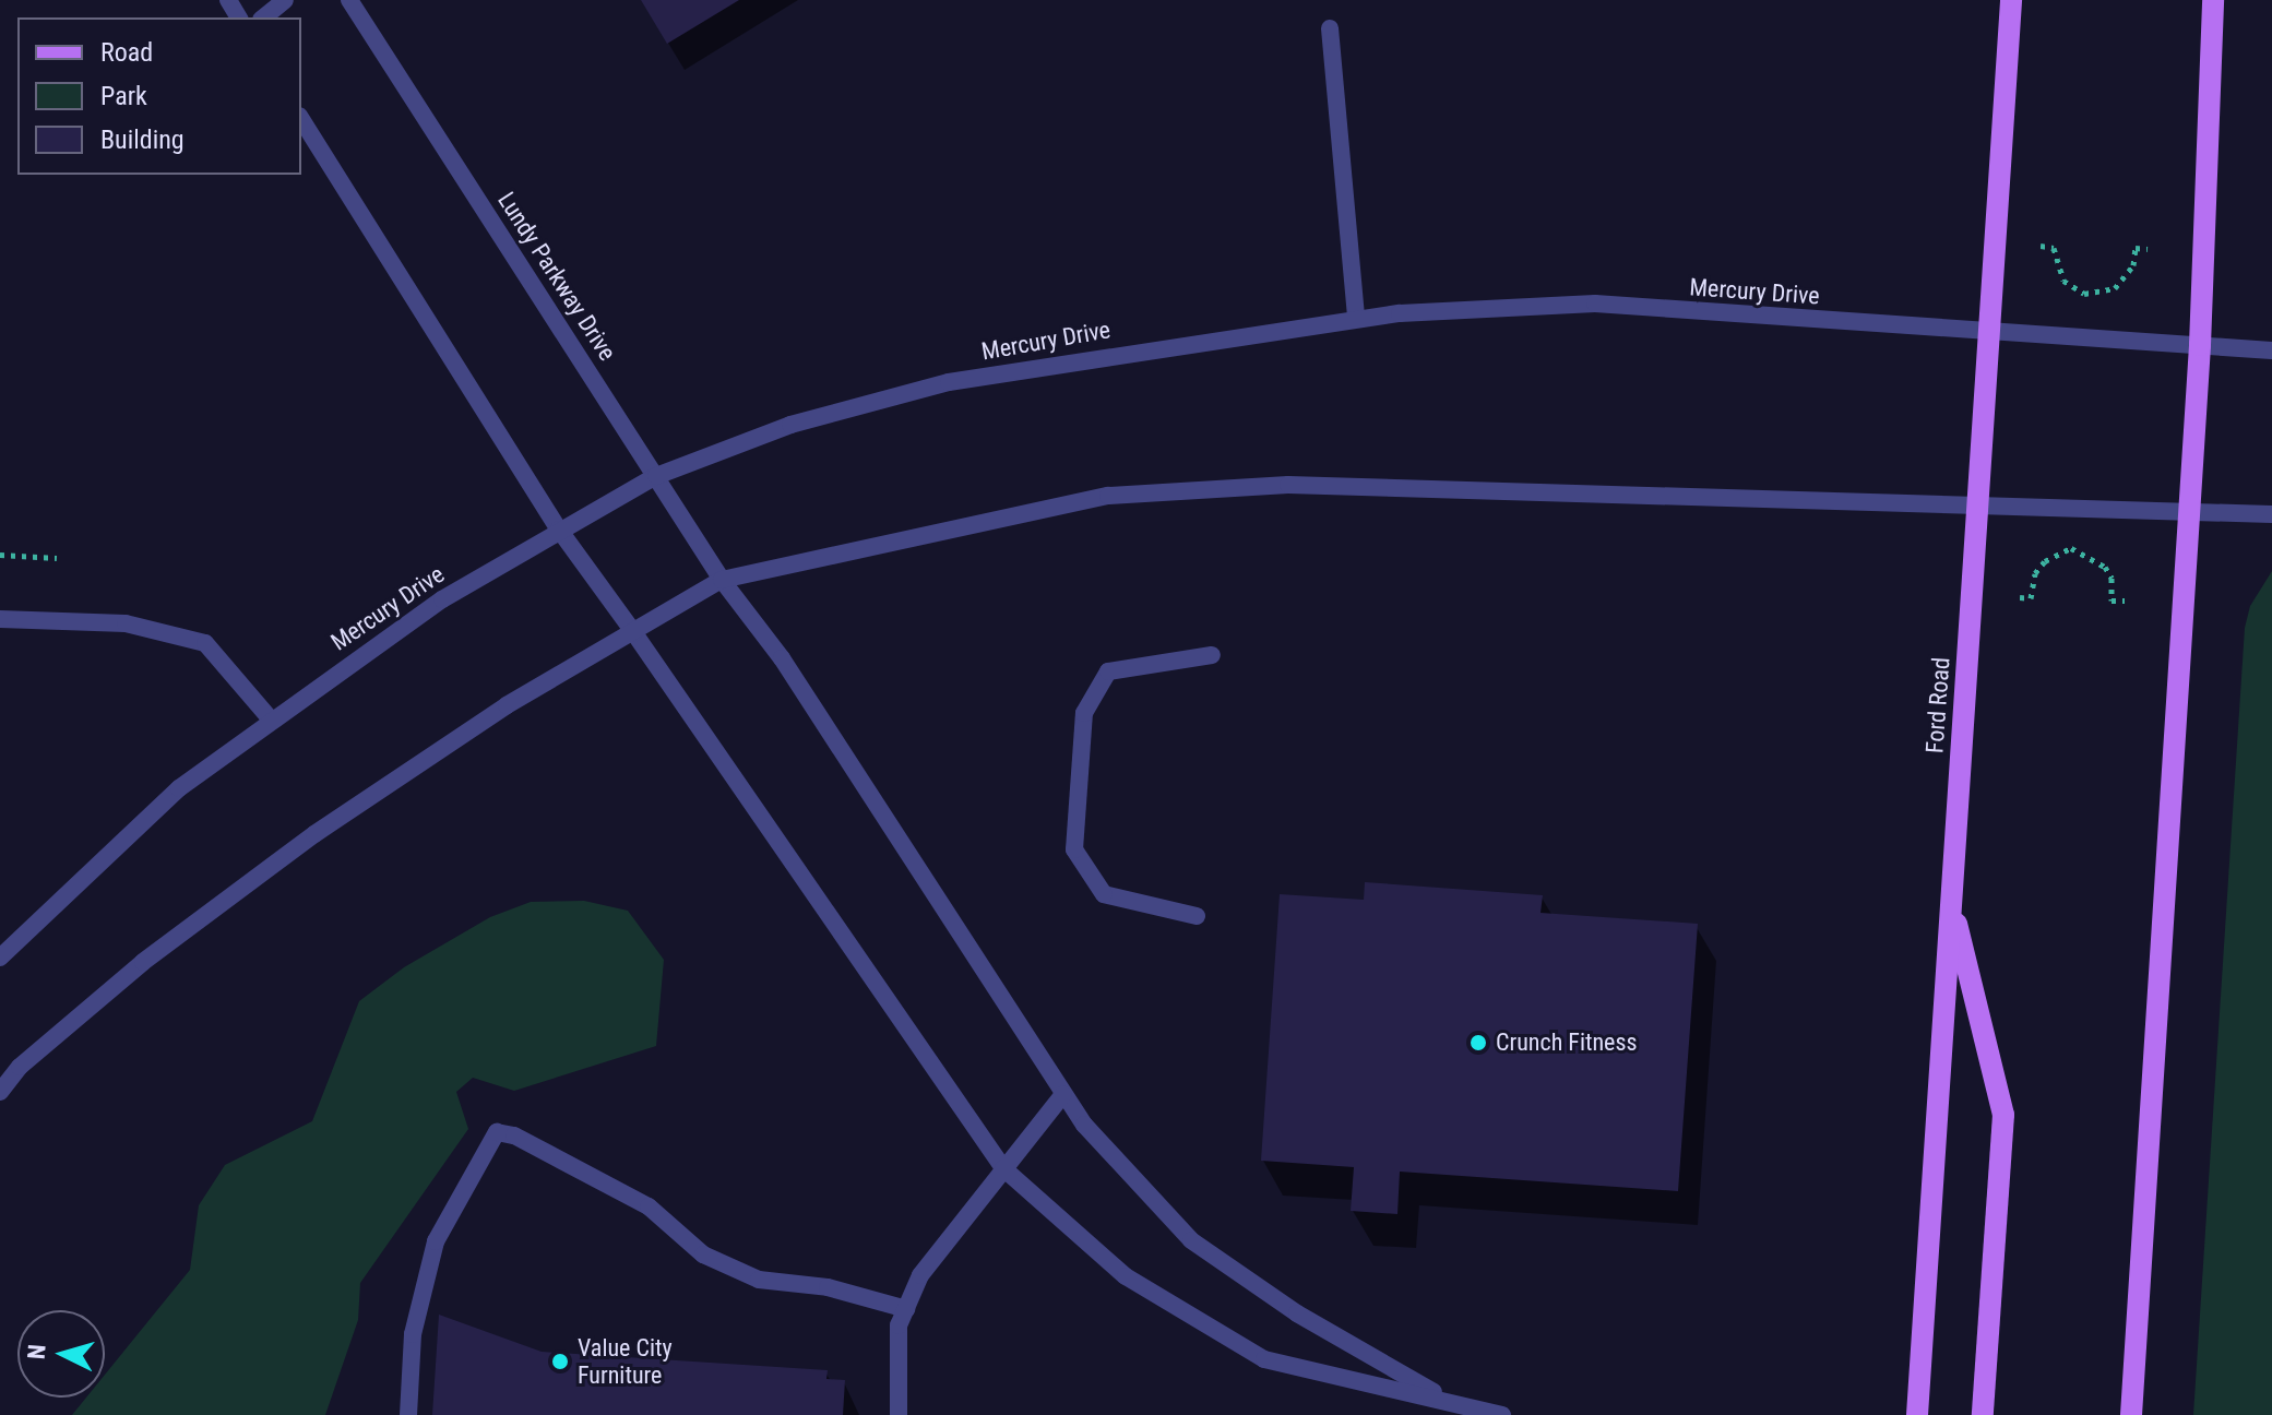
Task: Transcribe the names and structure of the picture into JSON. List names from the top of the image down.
{
  "streets": {
    "main road": ["Ford Road"],
    "street": ["Lundy Parkway Drive", "Mercury Drive"]
  },
  "crossings": [
    ["Lundy Parkway Drive", "Mercury Drive"],
    ["Mercury Drive", "Ford Road"]
  ],
  "places": ["Crunch Fitness", "Value City Furniture"],
  "legend": ["Road", "Park", "Building"],
  "north": "left"
}
